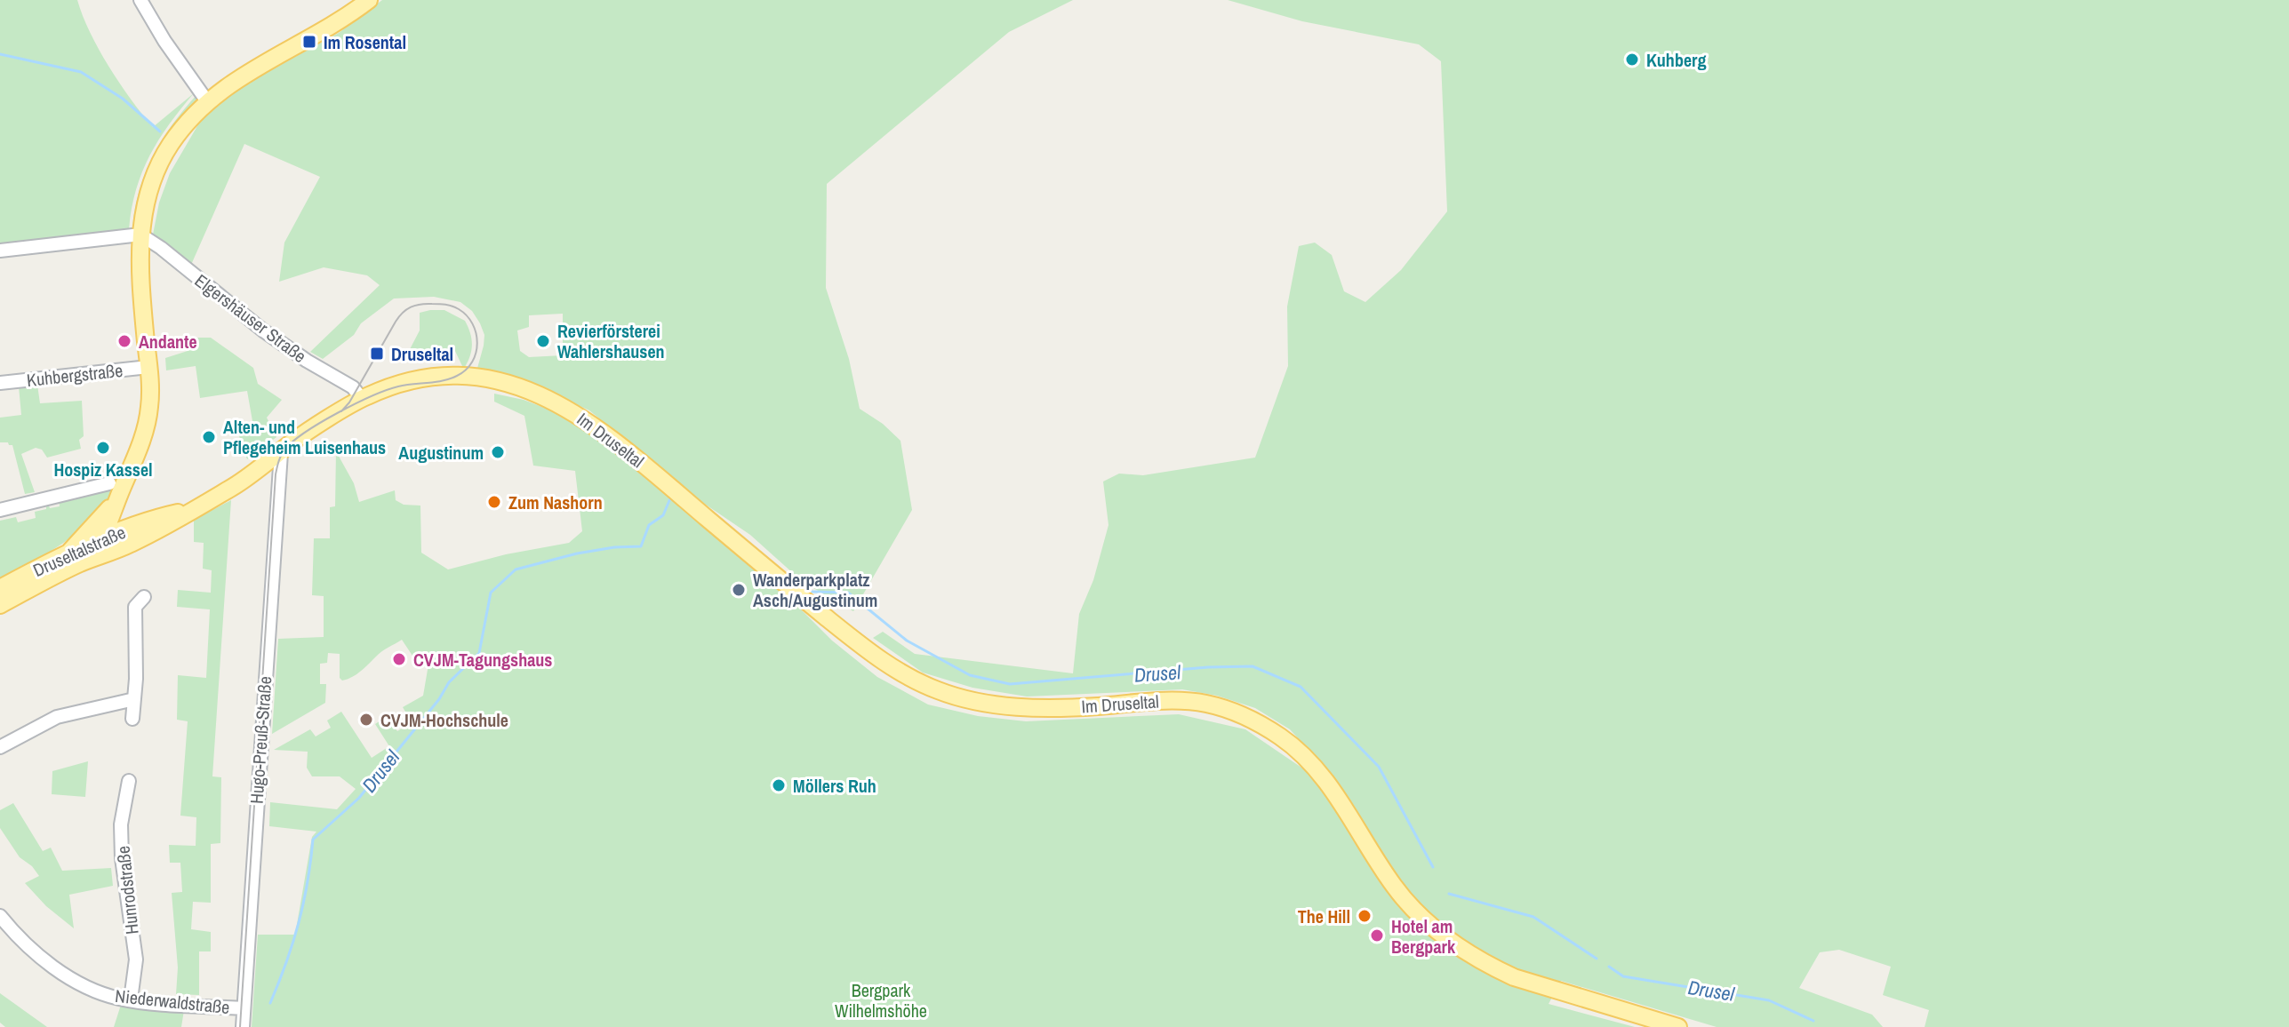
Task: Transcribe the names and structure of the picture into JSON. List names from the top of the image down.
{
  "streets": {
    "main road": ["Im Druseltal", "Druseltalstraße"],
    "street": [
      "Elgershäuser Straße",
      "Kuhbergstraße",
      "Hugo-Preuß-Straße",
      "Hunrodstraße",
      "Niederwaldstraße"
    ]
  },
  "crossings": [
    ["Elgershäuser Straße", "Im Druseltal"],
    ["Im Druseltal", "Druseltalstraße"],
    ["Im Druseltal", "Hugo-Preuß-Straße"],
    ["Hugo-Preuß-Straße", "Niederwaldstraße"],
    ["Hunrodstraße", "Niederwaldstraße"]
  ],
  "water": ["Drusel"],
  "parks": ["Bergpark Wilhelmshöhe"],
  "places": {
    "transit": ["Im Rosental", "Druseltal"],
    "other": [
      "Kuhberg",
      "Andante",
      "Revierförsterei Wahlershausen",
      "Alten- und Pflegeheim Luisenhaus",
      "Hospiz Kassel",
      "Augustinum",
      "Zum Nashorn",
      "Wanderparkplatz Asch/Augustinum",
      "CVJM-Tagungshaus",
      "CVJM-Hochschule",
      "Möllers Ruh",
      "The Hill",
      "Hotel am Bergpark"
    ]
  }
}
